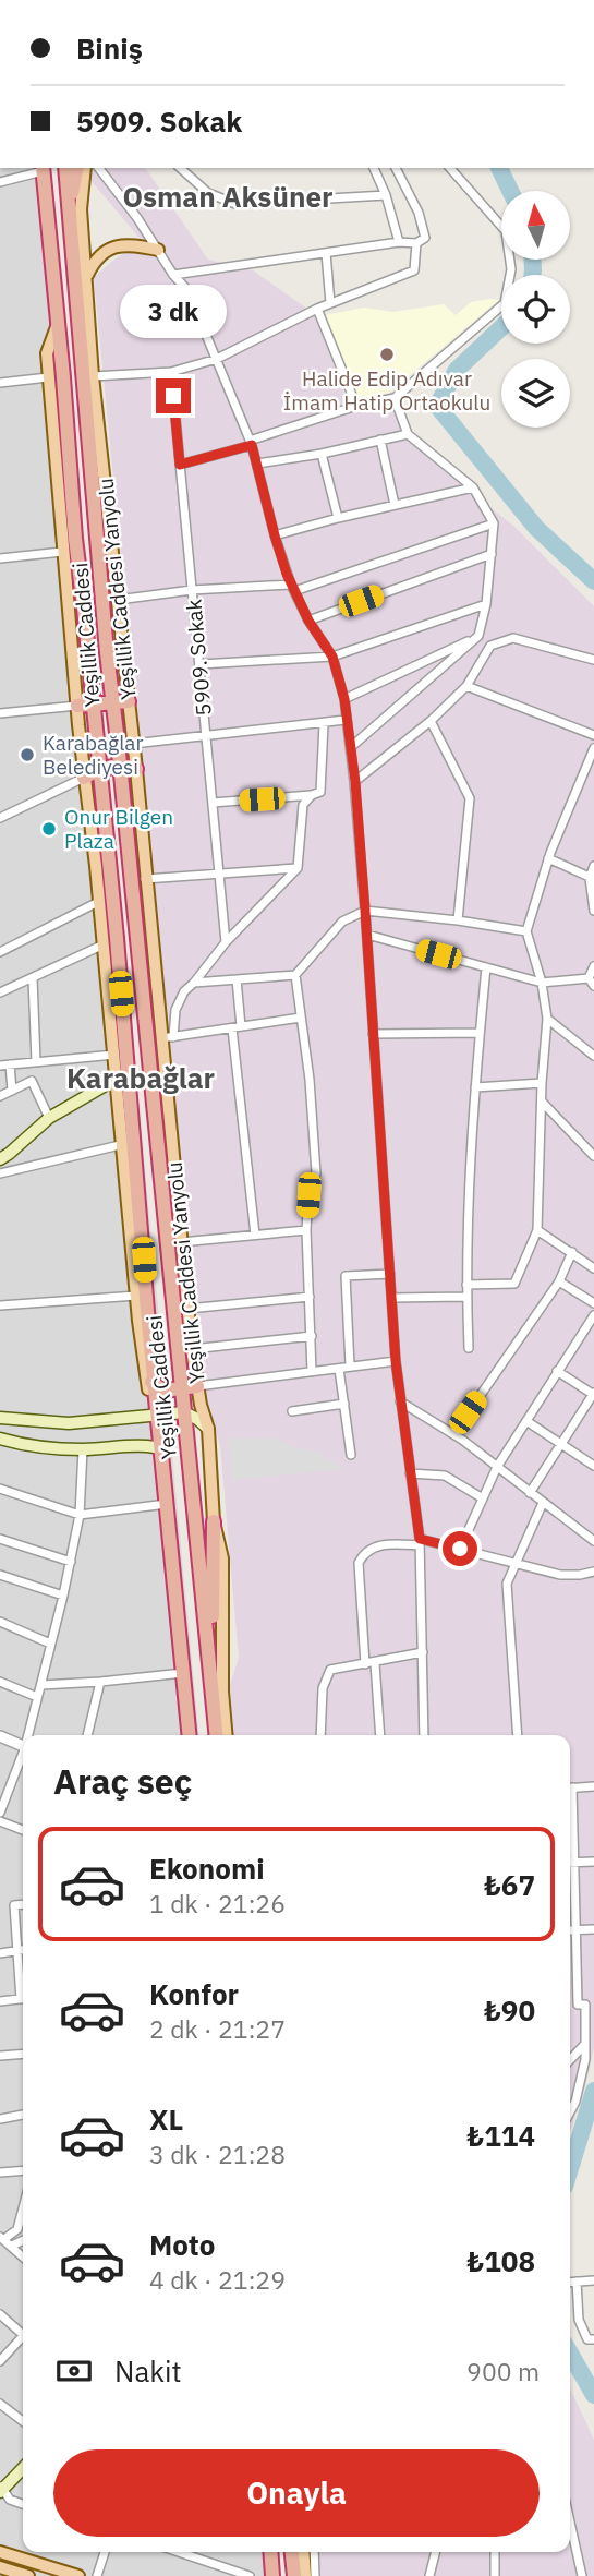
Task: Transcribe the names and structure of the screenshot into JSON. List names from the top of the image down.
{
  "streets": {
    "highway": ["Yeşillik Caddesi"],
    "main road": ["Yeşillik Caddesi Yanyolu"],
    "street": ["5909. Sokak"]
  },
  "districts": ["Osman Aksüner", "Karabağlar"],
  "places": ["Halide Edip Adıvar İmam Hatip Ortaokulu", "Karabağlar Belediyesi", "Onur Bilgen Plaza"],
  "north": "top",
  "page": {
    "banner": ["Biniş", "5909. Sokak"],
    "bubble": "3 dk",
    "heading": "Araç seç",
    "list": [
      {
        "name": "Ekonomi",
        "note": "1 dk · 21:26",
        "value": "₺67"
      },
      {
        "name": "Konfor",
        "note": "2 dk · 21:27",
        "value": "₺90"
      },
      {
        "name": "XL",
        "note": "3 dk · 21:28",
        "value": "₺114"
      },
      {
        "name": "Moto",
        "note": "4 dk · 21:29",
        "value": "₺108"
      }
    ],
    "pay": ["Nakit", "900 m"],
    "buttons": "Onayla"
  }
}
